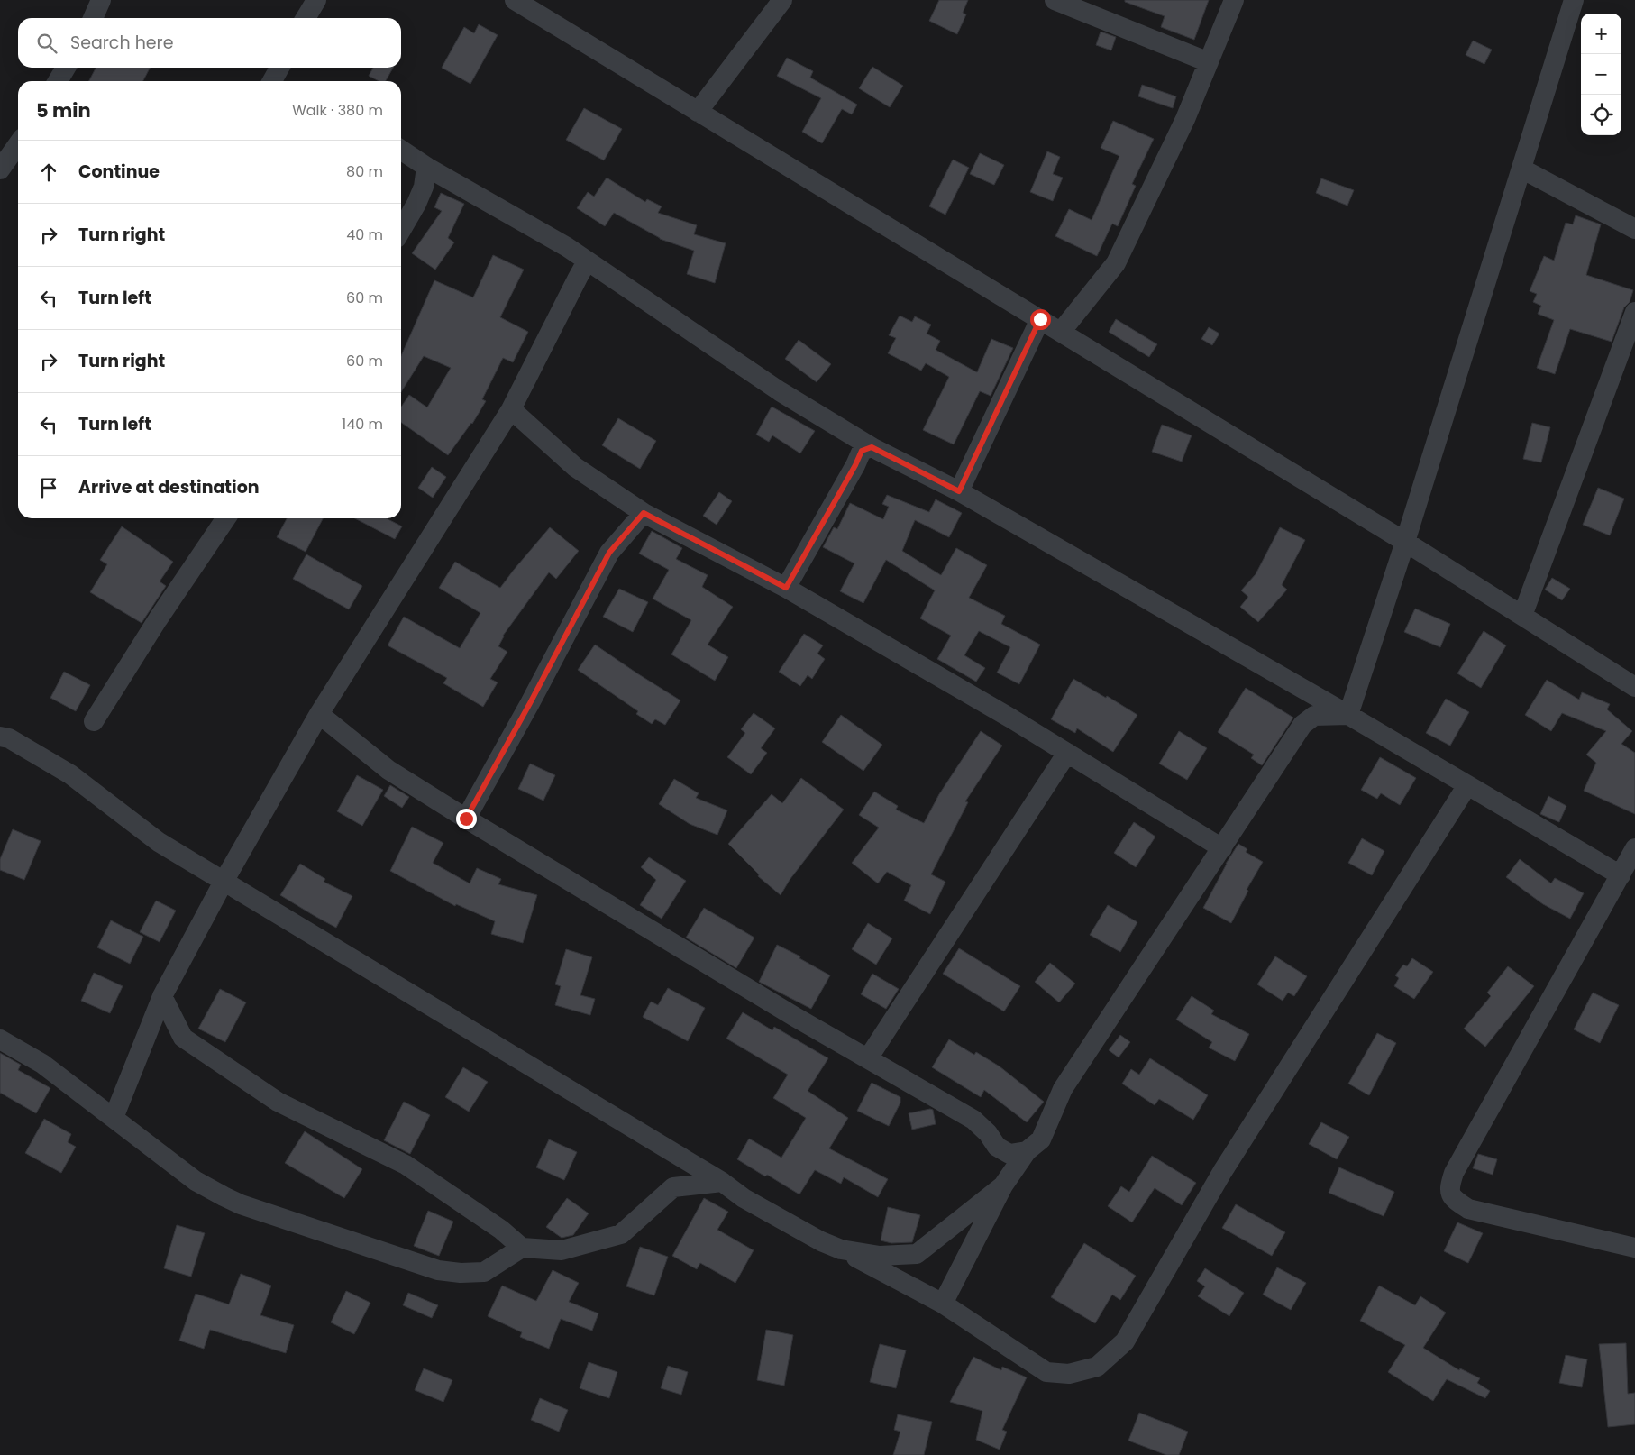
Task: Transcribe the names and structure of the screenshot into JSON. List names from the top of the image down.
{
  "page": {
    "map_buttons": ["+", "−"],
    "search": "Search here",
    "heading": ["5 min", "Walk · 380 m"],
    "list": [
      ["Continue", "80 m"],
      ["Turn right", "40 m"],
      ["Turn left", "60 m"],
      ["Turn right", "60 m"],
      ["Turn left", "140 m"],
      "Arrive at destination"
    ]
  }
}
